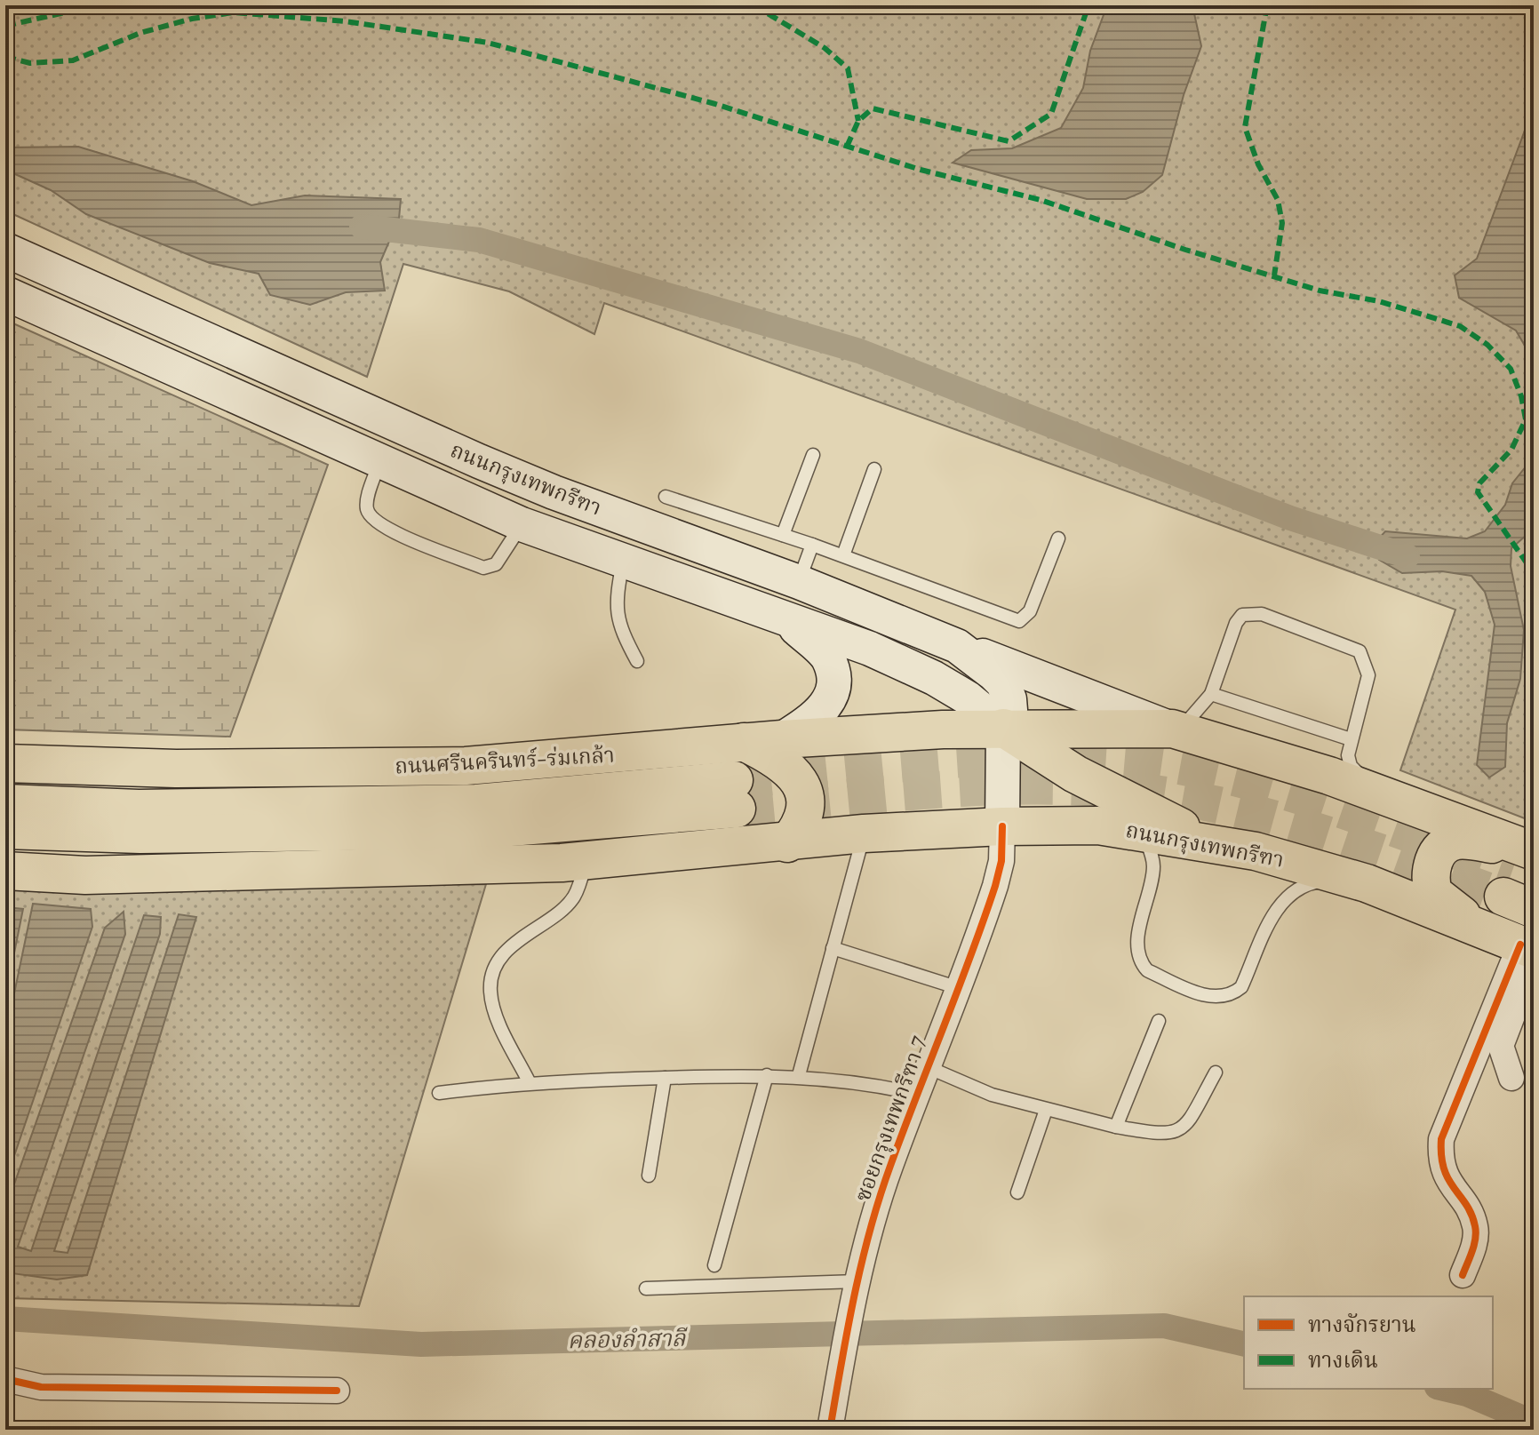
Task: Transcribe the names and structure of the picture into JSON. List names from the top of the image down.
{
  "streets": {
    "main road": ["ถนนกรุงเทพกรีฑา", "ถนนศรีนครินทร์-ร่มเกล้า"],
    "street": ["ซอยกรุงเทพกรีฑา 7"]
  },
  "crossings": [
    ["ถนนกรุงเทพกรีฑา", "ถนนศรีนครินทร์-ร่มเกล้า"],
    ["ถนนกรุงเทพกรีฑา", "ซอยกรุงเทพกรีฑา 7"]
  ],
  "water": ["คลองลำสาลี"],
  "legend": ["ทางจักรยาน", "ทางเดิน"]
}
